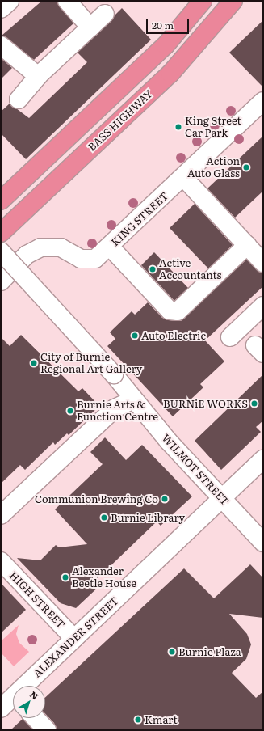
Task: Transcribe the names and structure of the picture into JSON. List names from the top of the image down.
{
  "streets": {
    "highway": ["BASS HIGHWAY"],
    "street": [
      "KING STREET",
      "WILMOT STREET",
      "HIGH STREET",
      "ALEXANDER STREET"
    ]
  },
  "crossings": [
    ["WILMOT STREET", "ALEXANDER STREET"],
    ["HIGH STREET", "ALEXANDER STREET"]
  ],
  "places": [
    "King Street Car Park",
    "Action Auto Glass",
    "Active Accountants",
    "Auto Electric",
    "City of Burnie Regional Art Gallery",
    "BURNiE WORKS",
    "Burnie Arts & Function Centre",
    "Communion Brewing Co",
    "Burnie Library",
    "Alexander Beetle House",
    "Burnie Plaza",
    "Kmart"
  ],
  "scale_bar": "20 m",
  "north": "top right"
}
